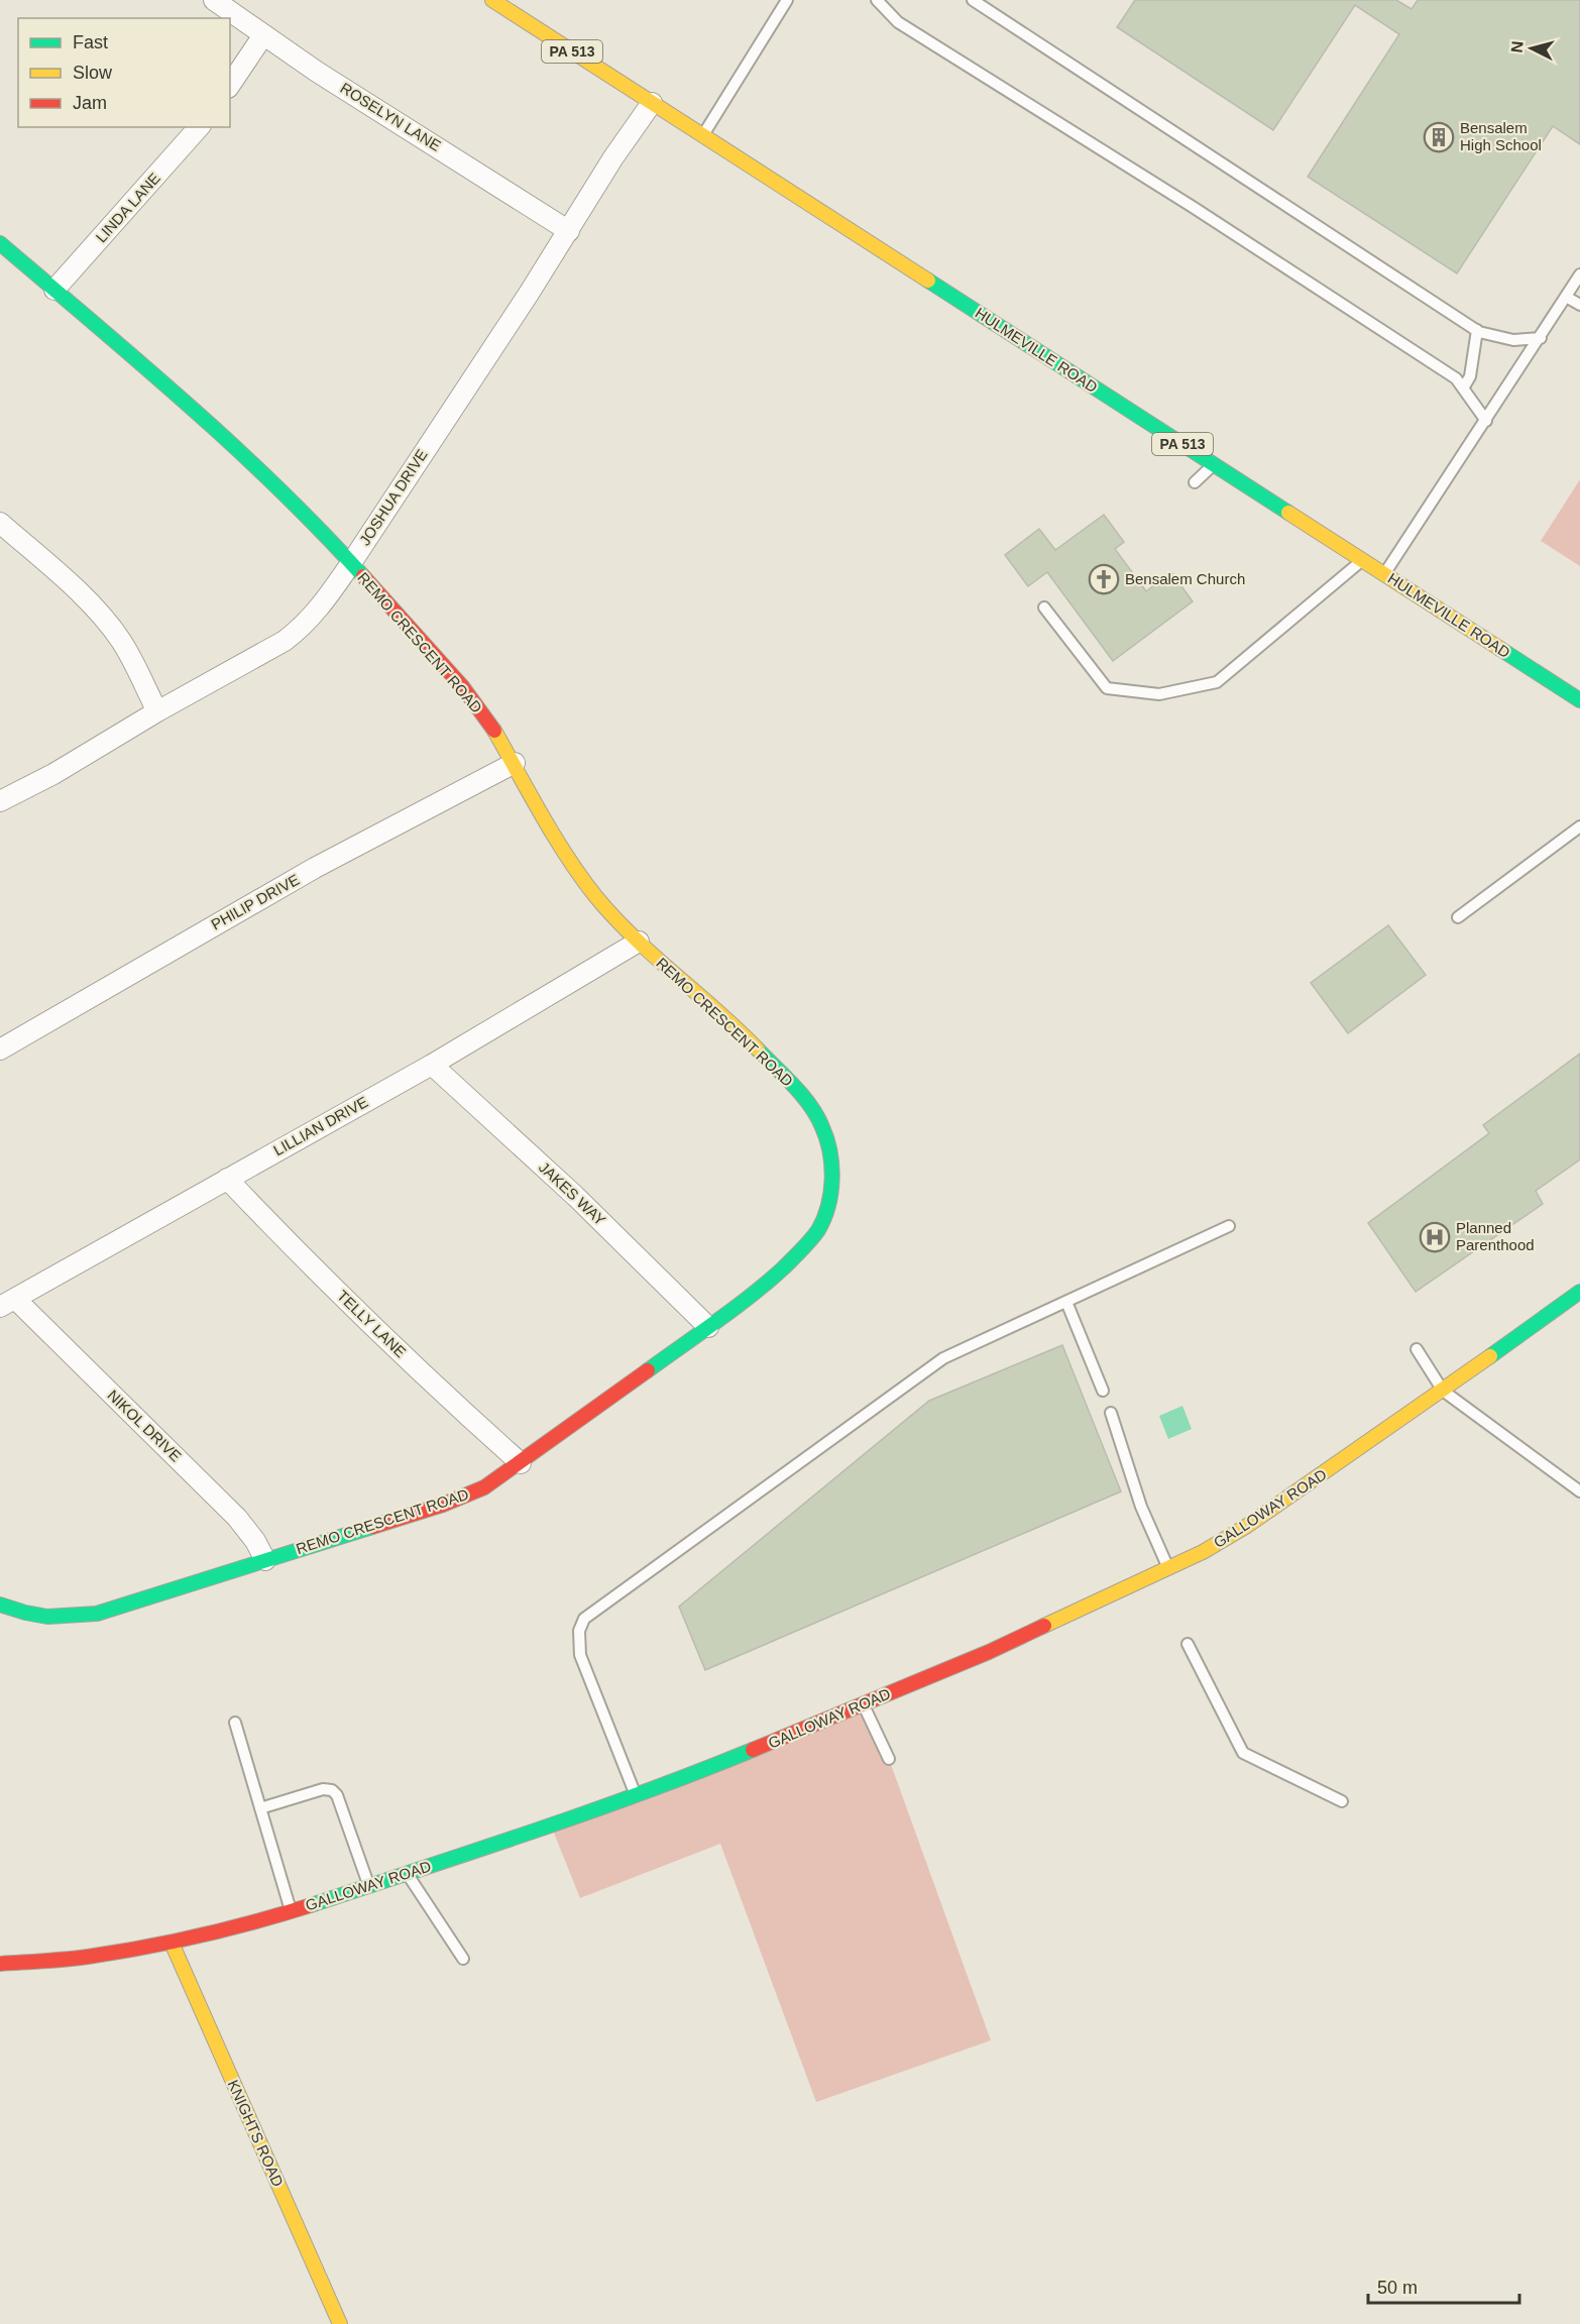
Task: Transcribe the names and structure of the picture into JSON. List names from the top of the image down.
{
  "streets": {
    "main road": [
      "PA 513",
      "HULMEVILLE ROAD",
      "REMO CRESCENT ROAD",
      "GALLOWAY ROAD",
      "KNIGHTS ROAD"
    ],
    "street": [
      "ROSELYN LANE",
      "LINDA LANE",
      "JOSHUA DRIVE",
      "PHILIP DRIVE",
      "LILLIAN DRIVE",
      "JAKES WAY",
      "TELLY LANE",
      "NIKOL DRIVE"
    ]
  },
  "crossings": [
    ["ROSELYN LANE", "JOSHUA DRIVE"],
    ["LINDA LANE", "REMO CRESCENT ROAD"],
    ["HULMEVILLE ROAD", "JOSHUA DRIVE"],
    ["JOSHUA DRIVE", "REMO CRESCENT ROAD"],
    ["REMO CRESCENT ROAD", "PHILIP DRIVE"],
    ["REMO CRESCENT ROAD", "LILLIAN DRIVE"],
    ["REMO CRESCENT ROAD", "JAKES WAY"],
    ["REMO CRESCENT ROAD", "TELLY LANE"],
    ["REMO CRESCENT ROAD", "NIKOL DRIVE"],
    ["LILLIAN DRIVE", "JAKES WAY"],
    ["LILLIAN DRIVE", "TELLY LANE"],
    ["LILLIAN DRIVE", "NIKOL DRIVE"],
    ["GALLOWAY ROAD", "KNIGHTS ROAD"]
  ],
  "places": {
    "building": ["Bensalem High School"],
    "church": ["Bensalem Church"],
    "hospital": ["Planned Parenthood"]
  },
  "legend": ["Fast", "Slow", "Jam"],
  "scale_bar": "50 m",
  "north": "left"
}
